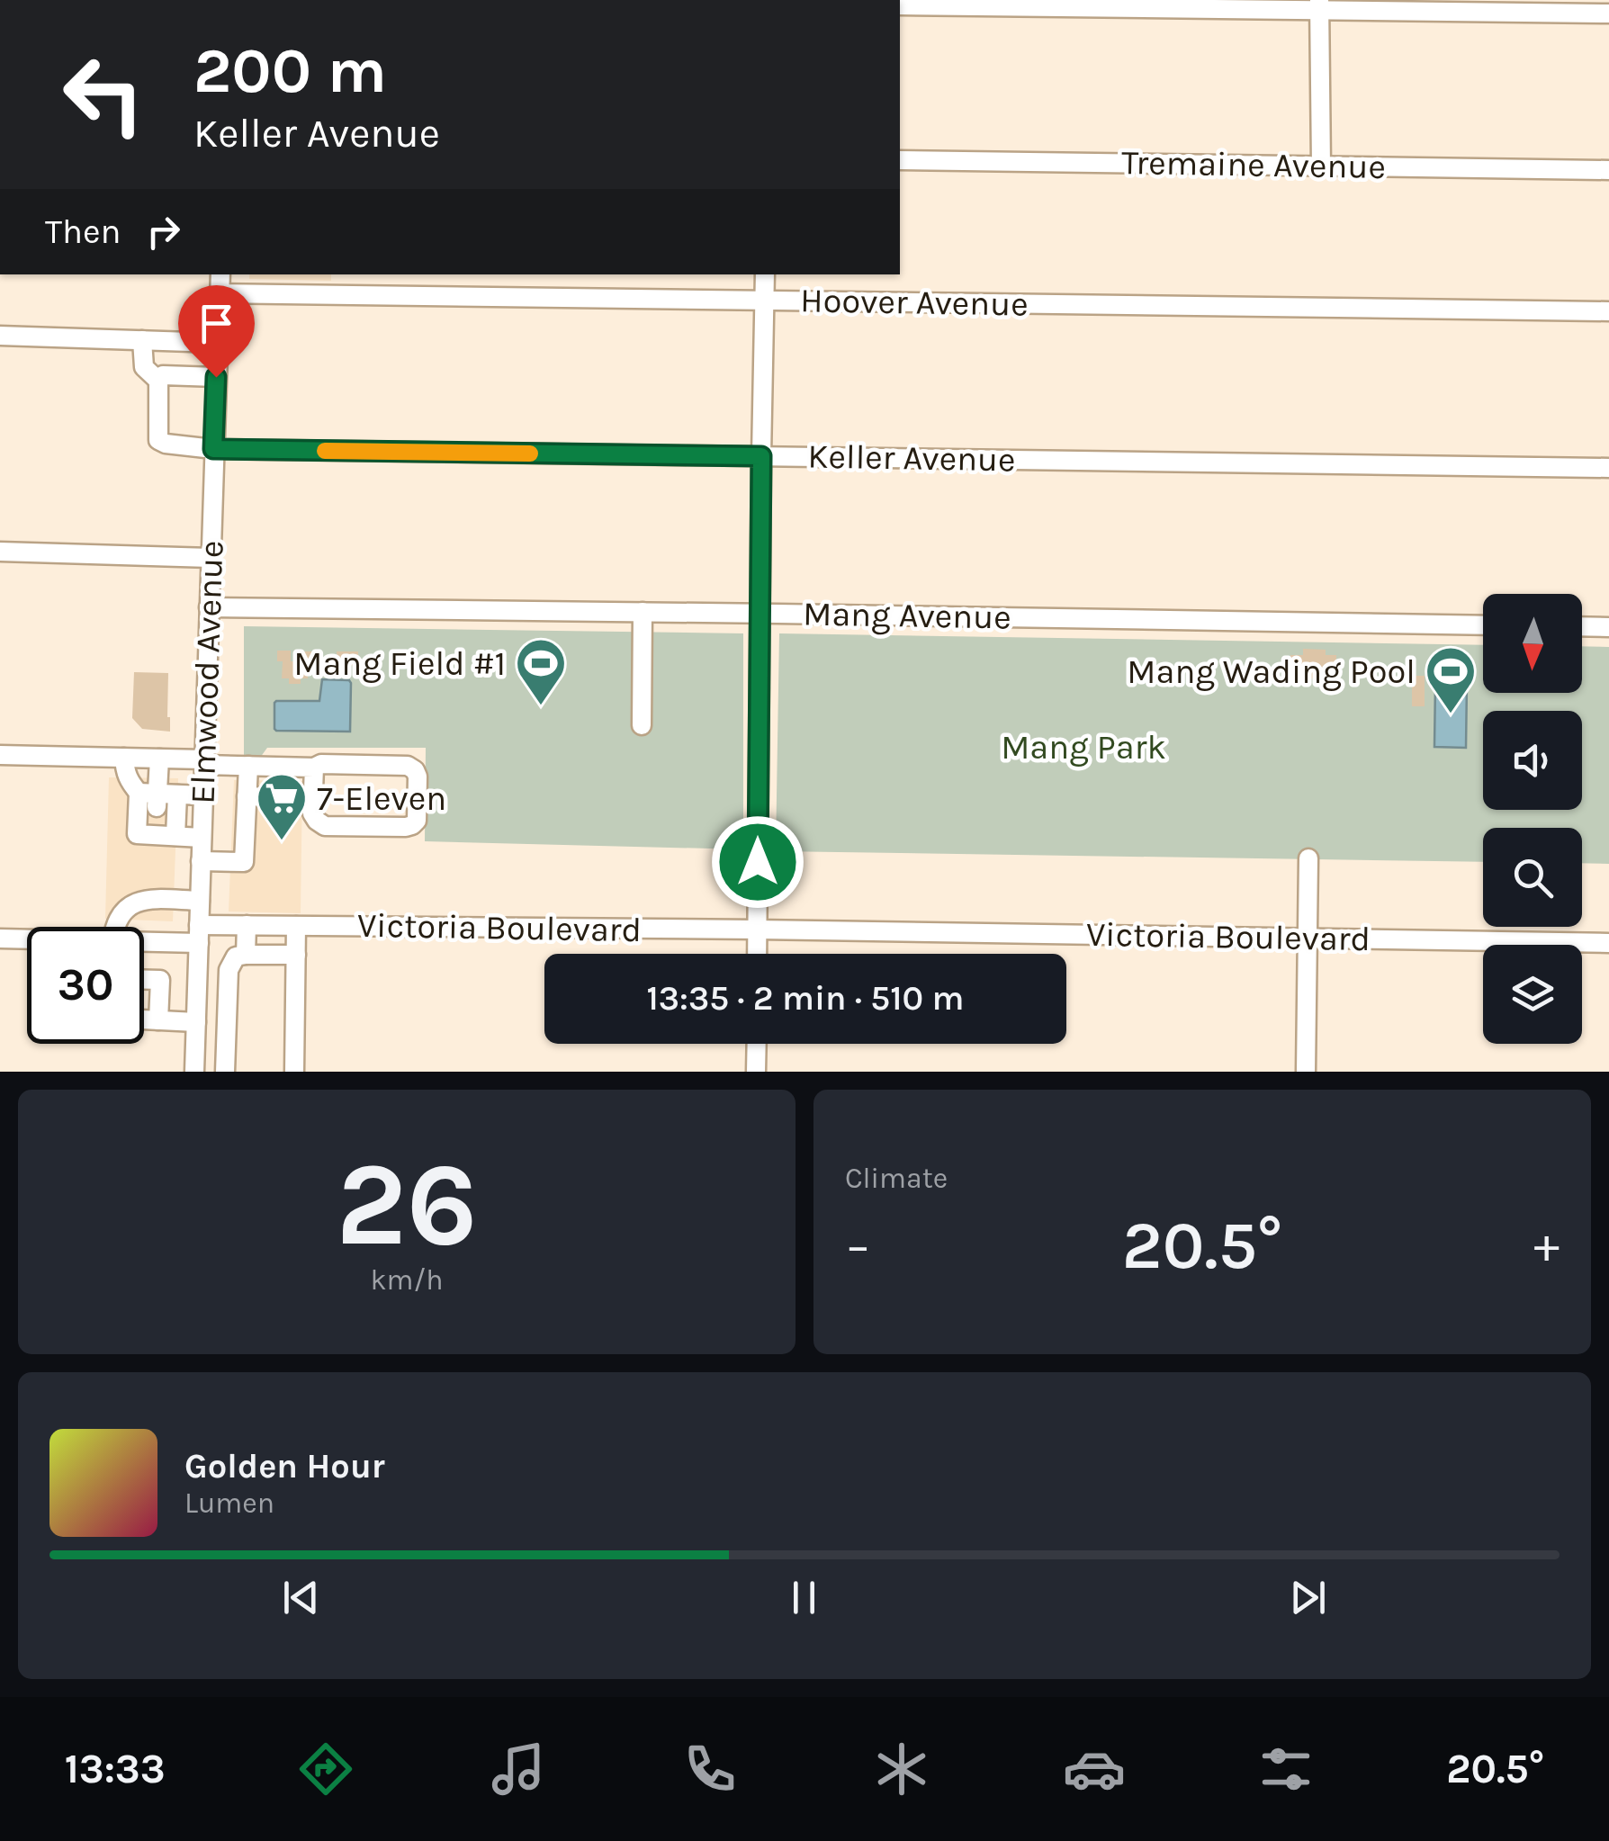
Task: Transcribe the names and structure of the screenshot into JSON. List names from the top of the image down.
{
  "streets": {
    "street": [
      "Tremaine Avenue",
      "Hoover Avenue",
      "Keller Avenue",
      "Mang Avenue",
      "Elmwood Avenue",
      "Victoria Boulevard"
    ]
  },
  "crossings": [
    ["Hoover Avenue", "Elmwood Avenue"],
    ["Keller Avenue", "Elmwood Avenue"],
    ["Mang Avenue", "Elmwood Avenue"],
    ["Elmwood Avenue", "Victoria Boulevard"]
  ],
  "parks": ["Mang Park"],
  "places": {
    "sports": ["Mang Field #1", "Mang Wading Pool"],
    "supermarket": ["7-Eleven"]
  },
  "north": "bottom",
  "page": {
    "turn": ["200 m", "Keller Avenue"],
    "then": "Then",
    "limit": "30",
    "trip": "13:35 · 2 min · 510 m",
    "tile": [
      ["26", "km/h"],
      "Climate"
    ],
    "heat": ["−", "20.5°", "+"],
    "song": ["Golden Hour", "Lumen"],
    "tabs": ["13:33", "20.5°"]
  }
}
